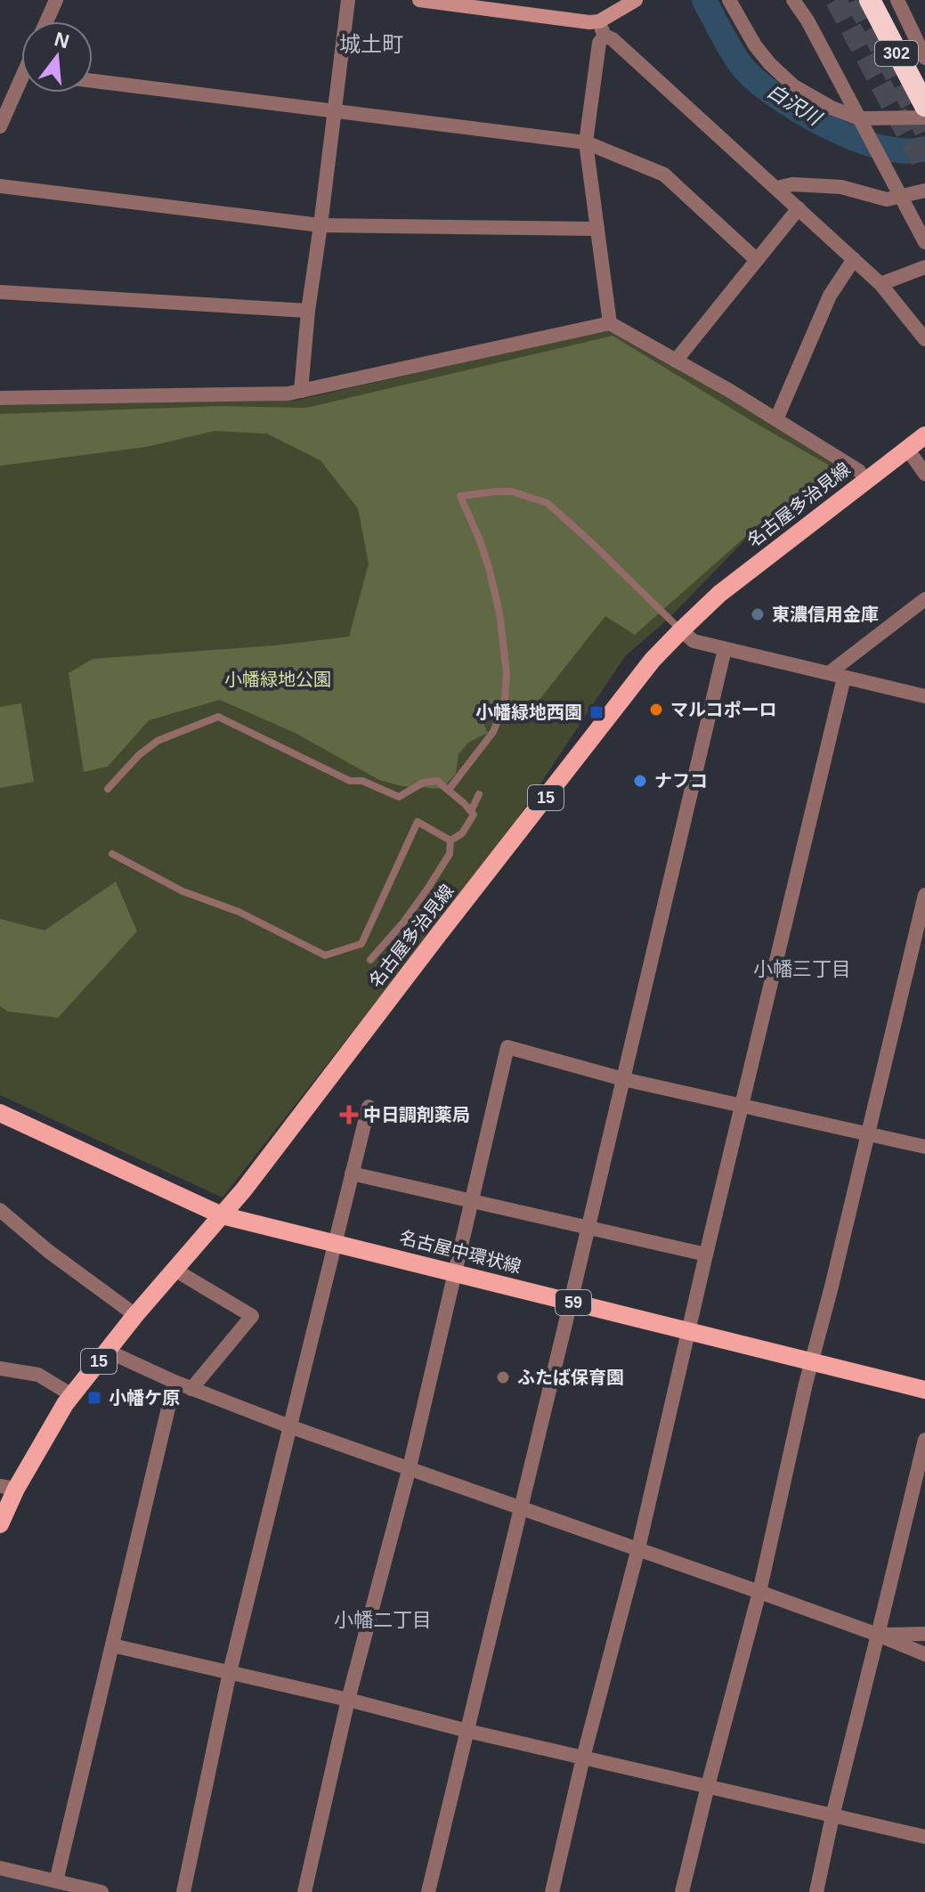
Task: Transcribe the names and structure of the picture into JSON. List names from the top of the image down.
{
  "streets": {
    "highway": ["302"],
    "main road": [
      "名古屋多治見線",
      "15",
      "名古屋中環状線",
      "59"
    ]
  },
  "crossings": [
    ["名古屋多治見線", "名古屋中環状線"]
  ],
  "districts": ["城土町", "小幡三丁目", "小幡二丁目"],
  "water": ["白沢川"],
  "parks": ["小幡緑地公園"],
  "places": {
    "other": [
      "東濃信用金庫",
      "マルコポーロ",
      "ナフコ",
      "ふたば保育園"
    ],
    "transit": ["小幡緑地西園", "小幡ケ原"],
    "health": ["中日調剤薬局"]
  },
  "north": "top"
}
